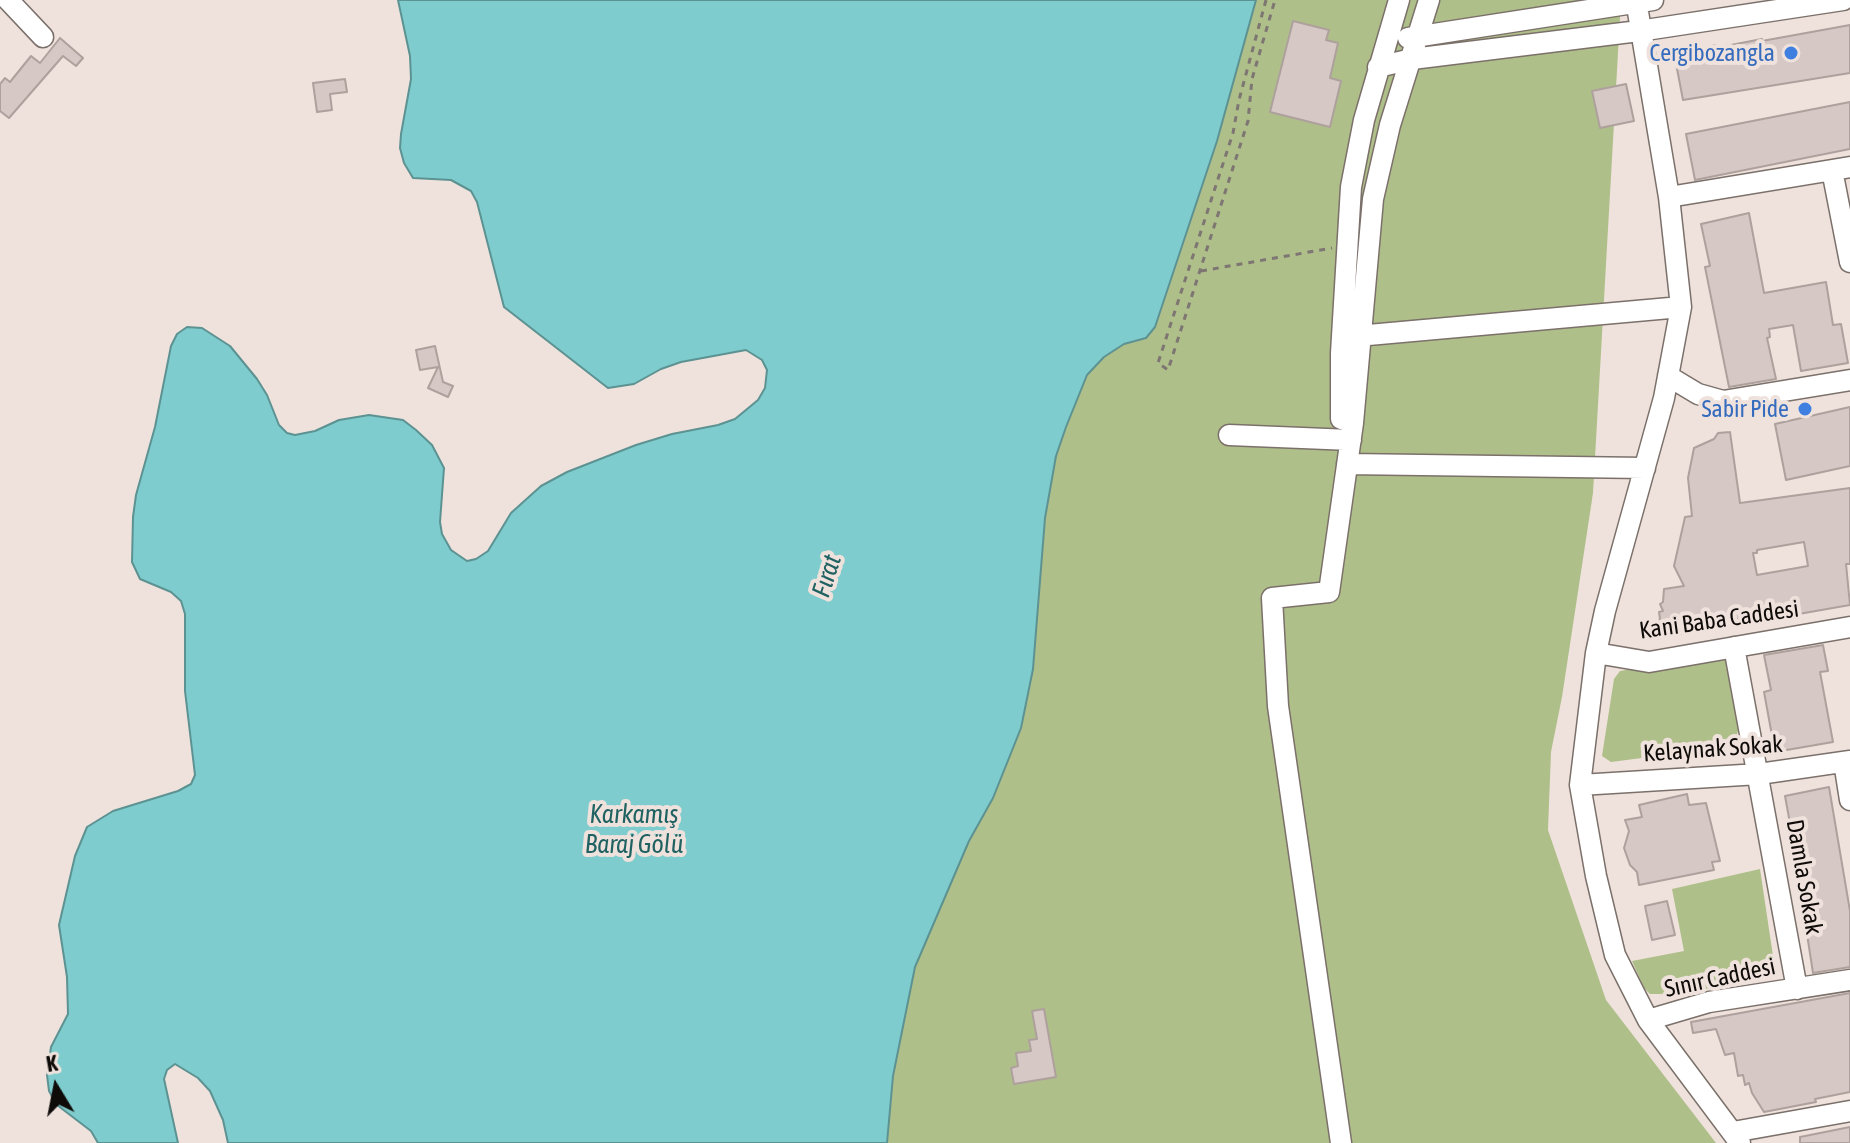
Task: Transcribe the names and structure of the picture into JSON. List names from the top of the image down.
{
  "streets": {
    "street": [
      "Kani Baba Caddesi",
      "Kelaynak Sokak",
      "Damla Sokak",
      "Sınır Caddesi"
    ]
  },
  "crossings": [
    ["Kani Baba Caddesi", "Damla Sokak"],
    ["Kelaynak Sokak", "Damla Sokak"],
    ["Damla Sokak", "Sınır Caddesi"]
  ],
  "water": ["Fırat", "Karkamış Baraj Gölü"],
  "places": ["Cergibozangla", "Sabir Pide"],
  "north": "top"
}
